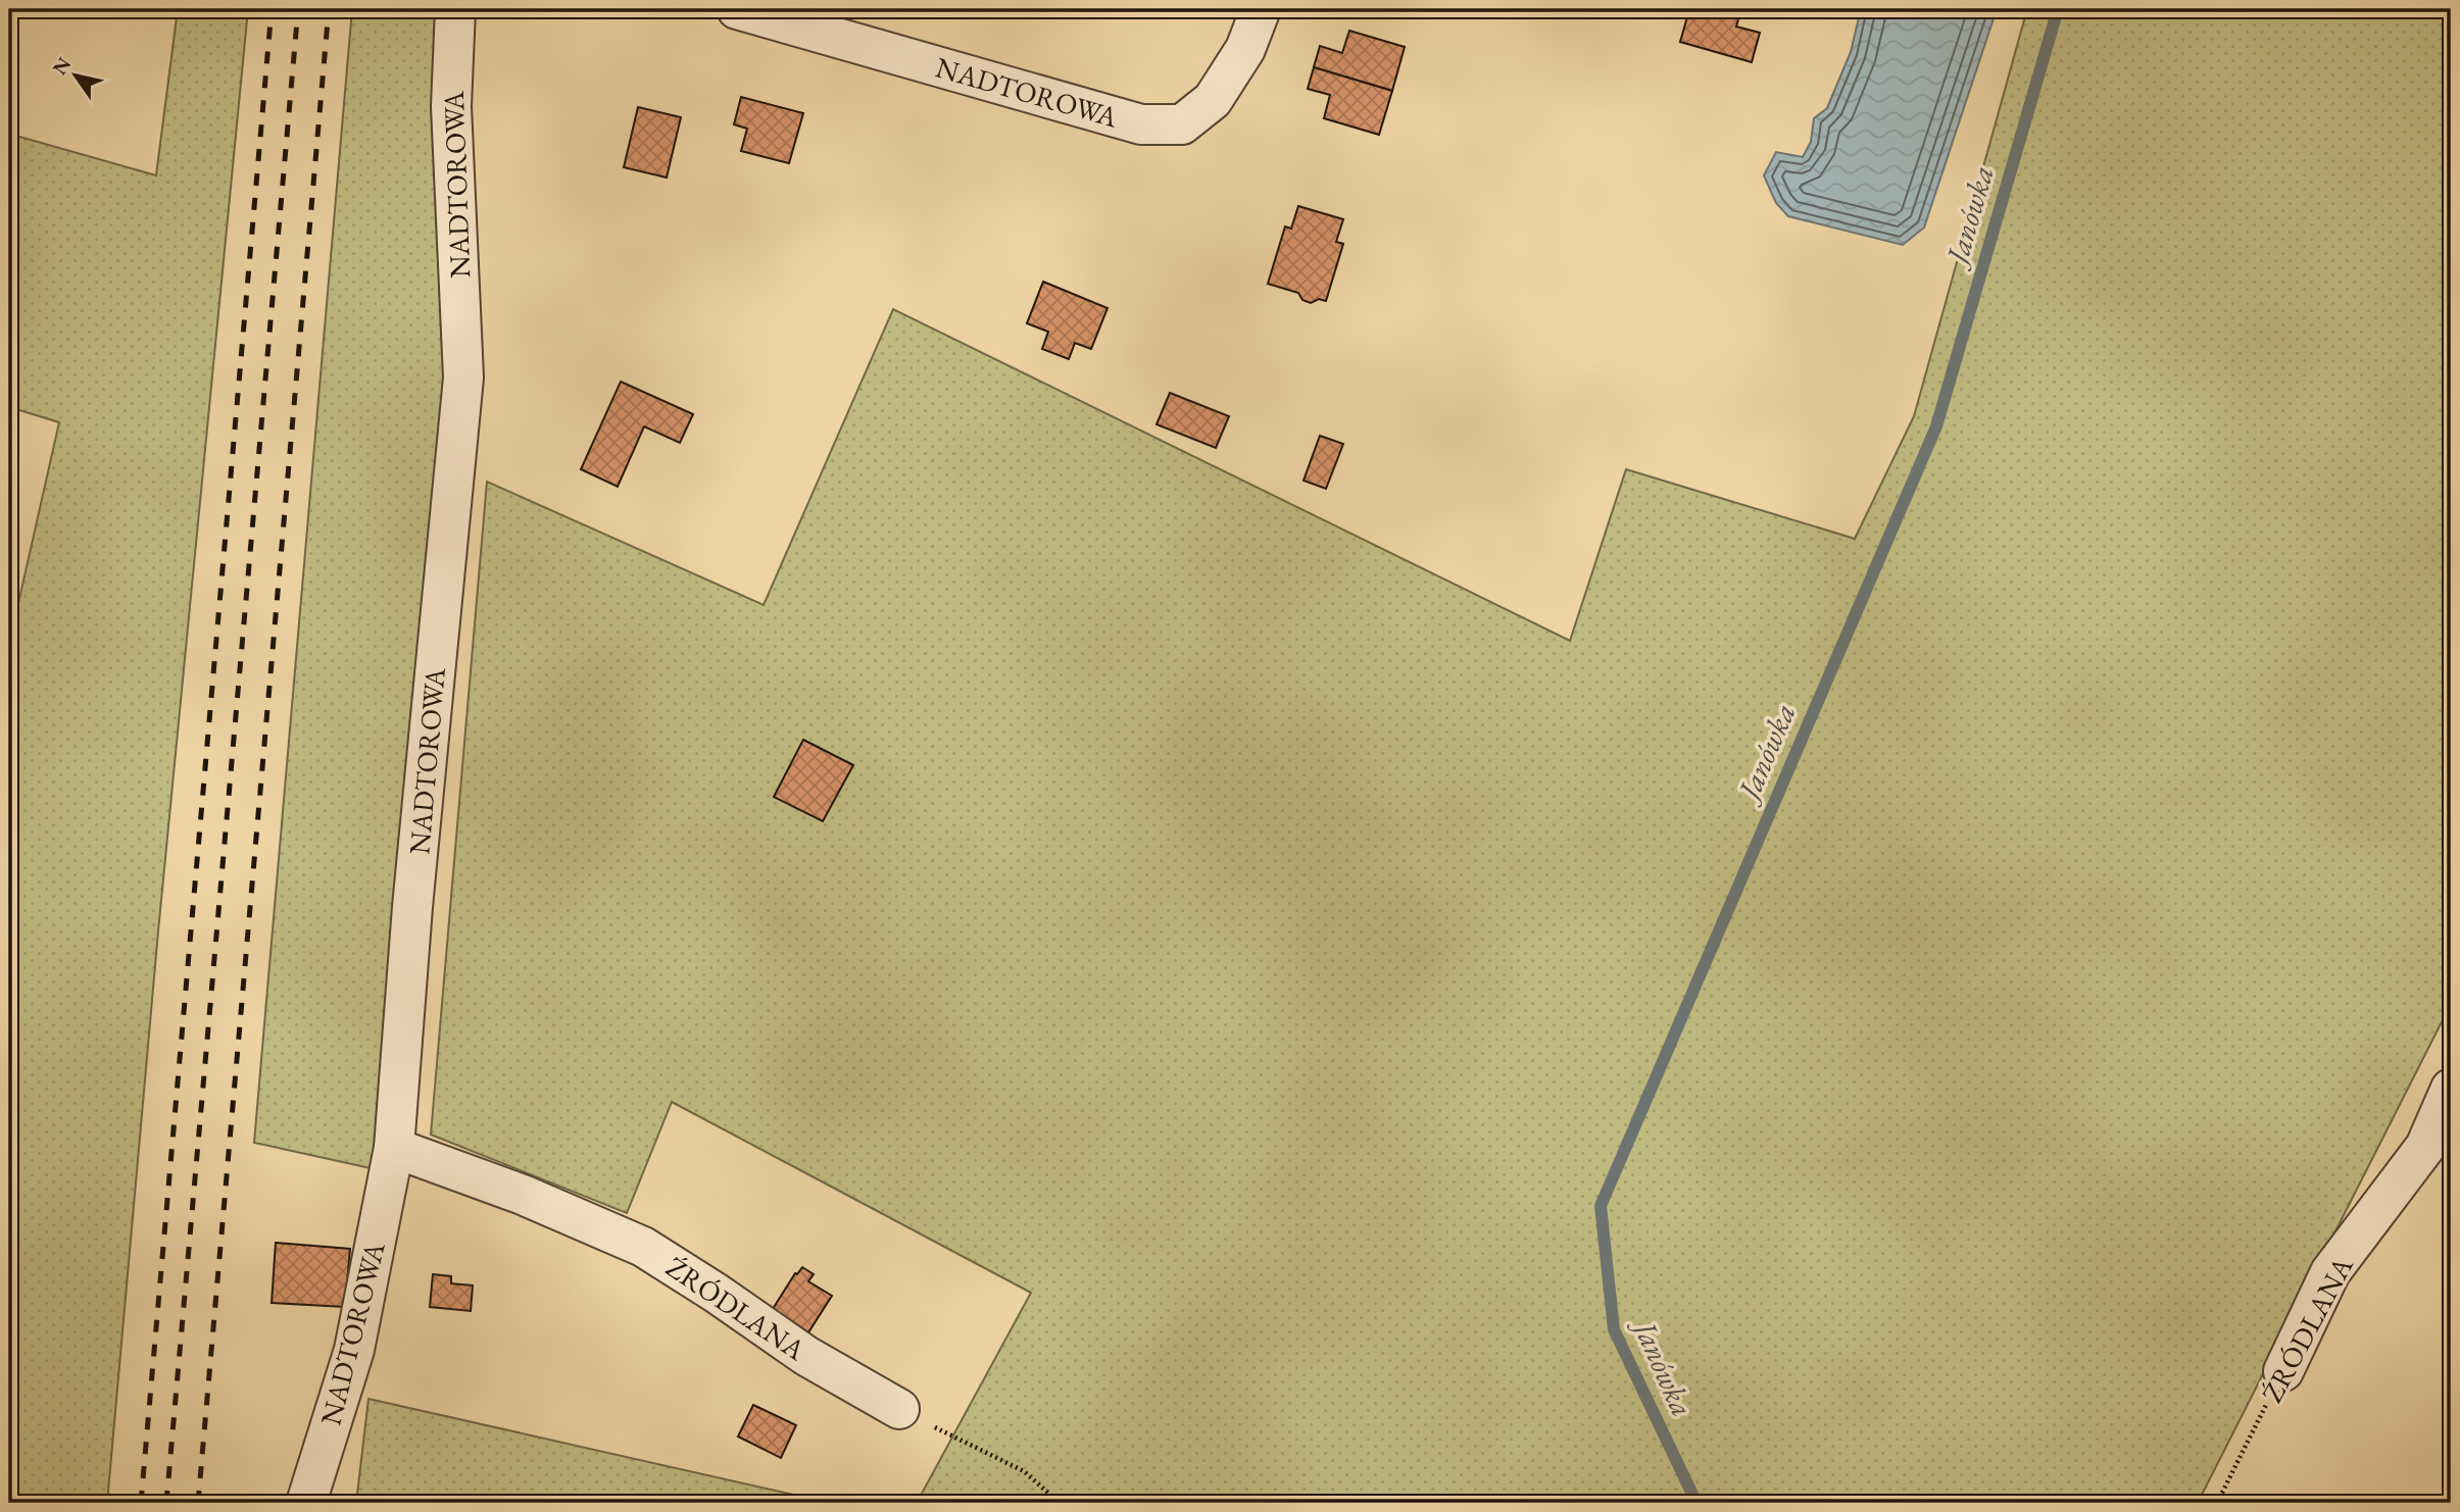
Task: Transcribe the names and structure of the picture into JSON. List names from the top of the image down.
{
  "streets": {
    "street": ["NADTOROWA", "ŹRÓDLANA"]
  },
  "crossings": [
    ["NADTOROWA", "ŹRÓDLANA"]
  ],
  "water": ["Janówka"],
  "north": "top left"
}
